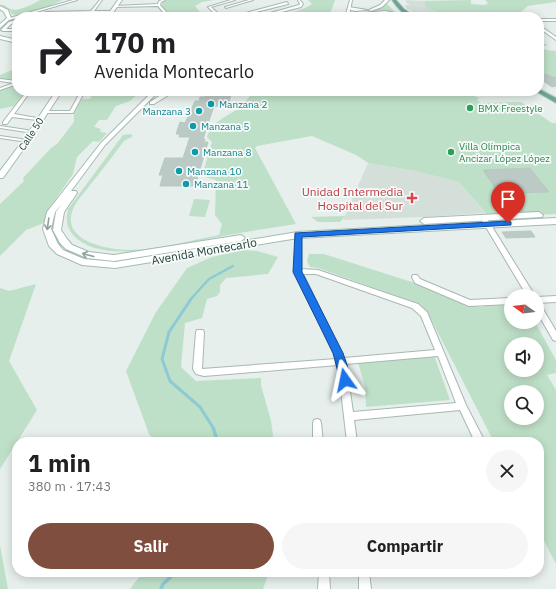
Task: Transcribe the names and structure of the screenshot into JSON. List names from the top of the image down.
{
  "streets": {
    "main road": ["Calle 50", "Avenida Montecarlo"]
  },
  "places": {
    "other": [
      "Manzana 2",
      "BMX Freestyle",
      "Manzana 3",
      "Manzana 5",
      "Manzana 8",
      "Villa Olímpica Ancízar López López",
      "Manzana 10",
      "Manzana 11"
    ],
    "health": ["Unidad Intermedia Hospital del Sur"]
  },
  "north": "left",
  "page": {
    "turn": ["170 m", "Avenida Montecarlo"],
    "heading": ["1 min", "380 m · 17:43"],
    "buttons": ["Salir", "Compartir"]
  }
}
